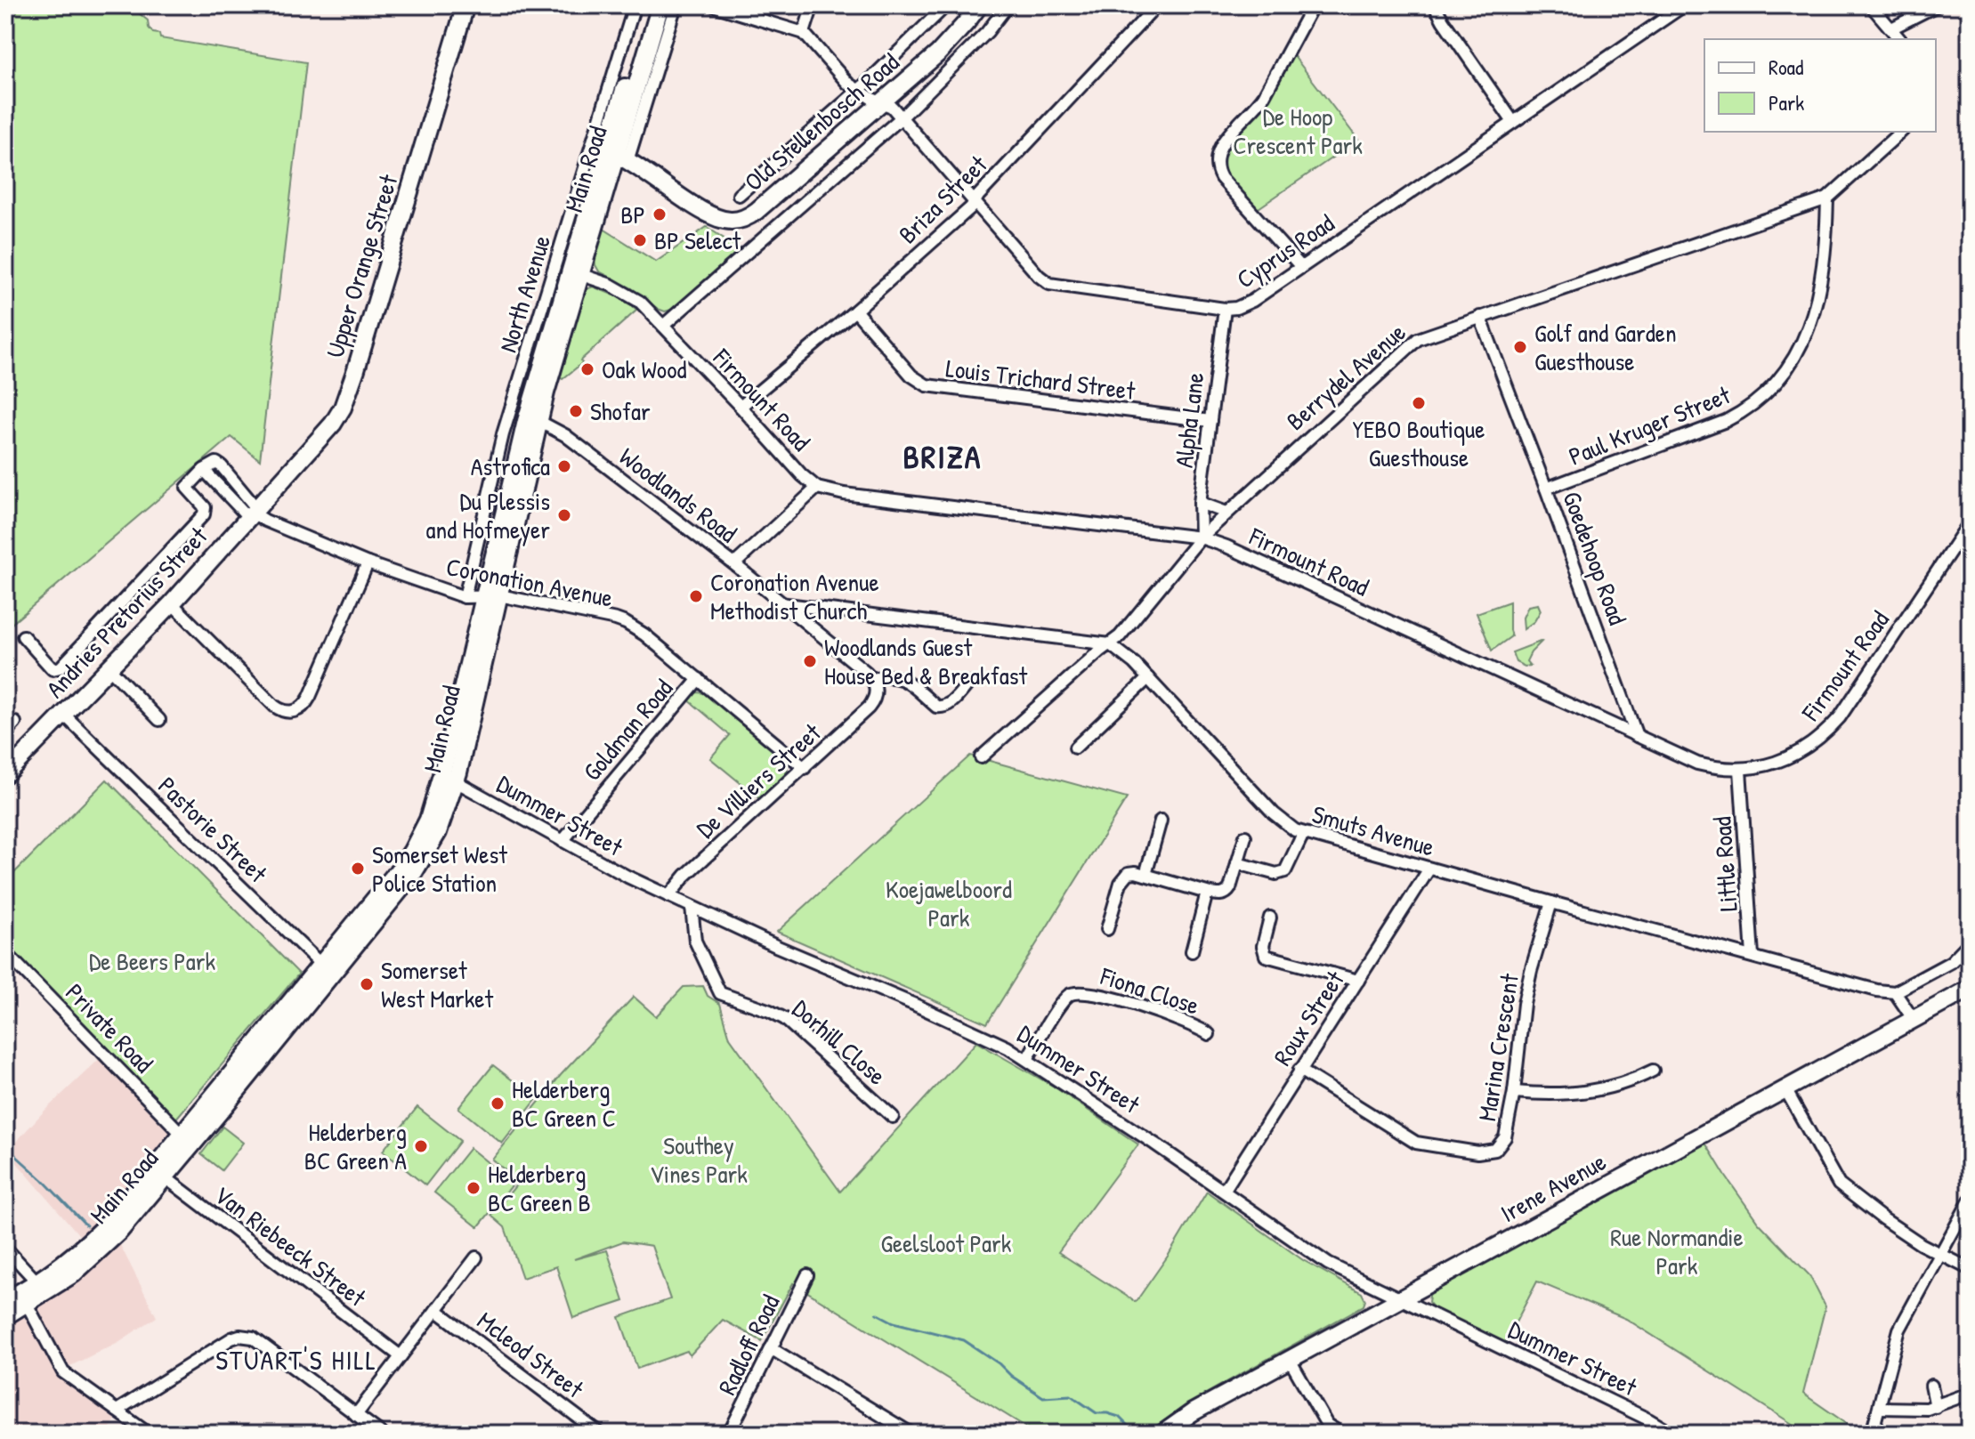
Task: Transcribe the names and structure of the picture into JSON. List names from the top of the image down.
{
  "streets": {
    "main road": [
      "Old Stellenbosch Road",
      "Main Road",
      "Upper Orange Street",
      "Andries Pretorius Street",
      "Irene Avenue"
    ],
    "street": [
      "Briza Street",
      "Cyprus Road",
      "North Avenue",
      "Berrydel Avenue",
      "Louis Trichard Street",
      "Firmount Road",
      "Alpha Lane",
      "Paul Kruger Street",
      "Woodlands Road",
      "Goedehoop Road",
      "Coronation Avenue",
      "Goldman Road",
      "De Villiers Street",
      "Dummer Street",
      "Pastorie Street",
      "Smuts Avenue",
      "Little Road",
      "Fiona Close",
      "Roux Street",
      "Private Road",
      "Dorhill Close",
      "Marina Crescent",
      "Van Riebeeck Street",
      "Radloff Road",
      "Mcleod Street"
    ]
  },
  "crossings": [
    ["Old Stellenbosch Road", "Main Road"],
    ["Old Stellenbosch Road", "Cyprus Road"],
    ["Main Road", "Firmount Road"],
    ["Main Road", "Woodlands Road"],
    ["Main Road", "Coronation Avenue"],
    ["Main Road", "Dummer Street"],
    ["Main Road", "Pastorie Street"],
    ["Main Road", "Private Road"],
    ["Main Road", "Van Riebeeck Street"],
    ["Briza Street", "Cyprus Road"],
    ["Briza Street", "Louis Trichard Street"],
    ["Briza Street", "Firmount Road"],
    ["Cyprus Road", "Alpha Lane"],
    ["Upper Orange Street", "Coronation Avenue"],
    ["Upper Orange Street", "Andries Pretorius Street"],
    ["North Avenue", "Coronation Avenue"],
    ["Berrydel Avenue", "Firmount Road"],
    ["Berrydel Avenue", "Alpha Lane"],
    ["Berrydel Avenue", "Paul Kruger Street"],
    ["Berrydel Avenue", "Goedehoop Road"],
    ["Berrydel Avenue", "Smuts Avenue"],
    ["Louis Trichard Street", "Alpha Lane"],
    ["Firmount Road", "Alpha Lane"],
    ["Firmount Road", "Goedehoop Road"],
    ["Firmount Road", "Little Road"],
    ["Paul Kruger Street", "Goedehoop Road"],
    ["Woodlands Road", "De Villiers Street"],
    ["Coronation Avenue", "Andries Pretorius Street"],
    ["Coronation Avenue", "Goldman Road"],
    ["Coronation Avenue", "De Villiers Street"],
    ["Andries Pretorius Street", "Pastorie Street"],
    ["Goldman Road", "Dummer Street"],
    ["De Villiers Street", "Dummer Street"],
    ["Dummer Street", "Fiona Close"],
    ["Dummer Street", "Roux Street"],
    ["Dummer Street", "Dorhill Close"],
    ["Dummer Street", "Irene Avenue"],
    ["Smuts Avenue", "Little Road"],
    ["Smuts Avenue", "Roux Street"],
    ["Smuts Avenue", "Marina Crescent"],
    ["Roux Street", "Marina Crescent"]
  ],
  "districts": ["BRIZA", "STUART'S HILL"],
  "parks": [
    "De Hoop Crescent Park",
    "Koejawelboord Park",
    "De Beers Park",
    "Southey Vines Park",
    "Rue Normandie Park",
    "Geelsloot Park"
  ],
  "places": [
    "BP",
    "BP Select",
    "Golf and Garden Guesthouse",
    "Oak Wood",
    "YEBO Boutique Guesthouse",
    "Shofar",
    "Astrofica",
    "Du Plessis and Hofmeyer",
    "Coronation Avenue Methodist Church",
    "Woodlands Guest House Bed & Breakfast",
    "Somerset West Police Station",
    "Somerset West Market",
    "Helderberg BC Green C",
    "Helderberg BC Green A",
    "Helderberg BC Green B"
  ],
  "legend": ["Road", "Park"]
}
